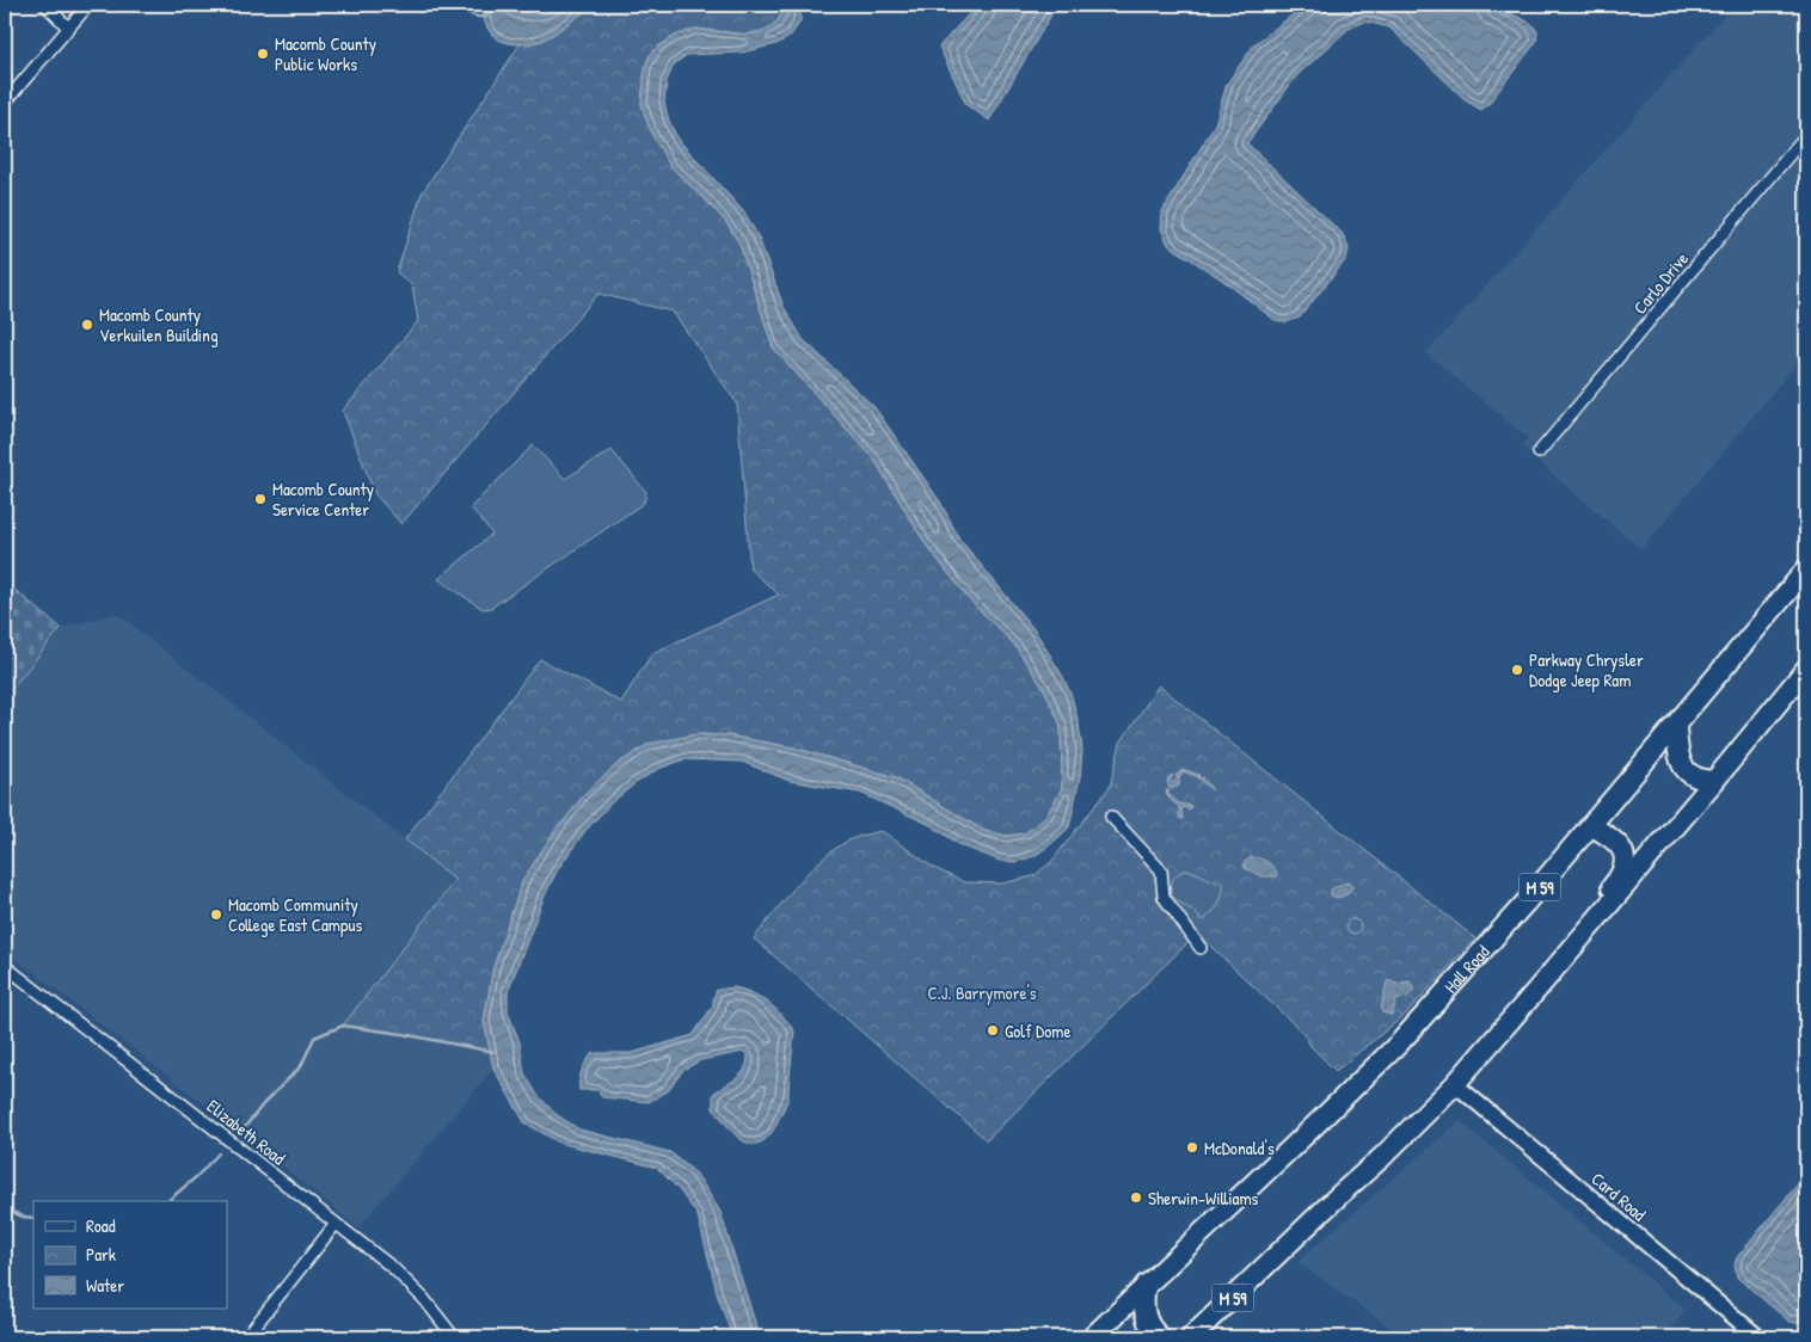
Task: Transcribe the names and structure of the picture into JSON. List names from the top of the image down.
{
  "streets": {
    "highway": ["M 59", "Hall Road"],
    "street": ["Carlo Drive", "Elizabeth Road", "Card Road"]
  },
  "crossings": [
    ["M 59", "Card Road"]
  ],
  "parks": ["C.J. Barrymore's"],
  "places": [
    "Macomb County Public Works",
    "Macomb County Verkuilen Building",
    "Macomb County Service Center",
    "Parkway Chrysler Dodge Jeep Ram",
    "Macomb Community College East Campus",
    "Golf Dome",
    "McDonald's",
    "Sherwin-Williams"
  ],
  "legend": ["Road", "Park", "Water"]
}
